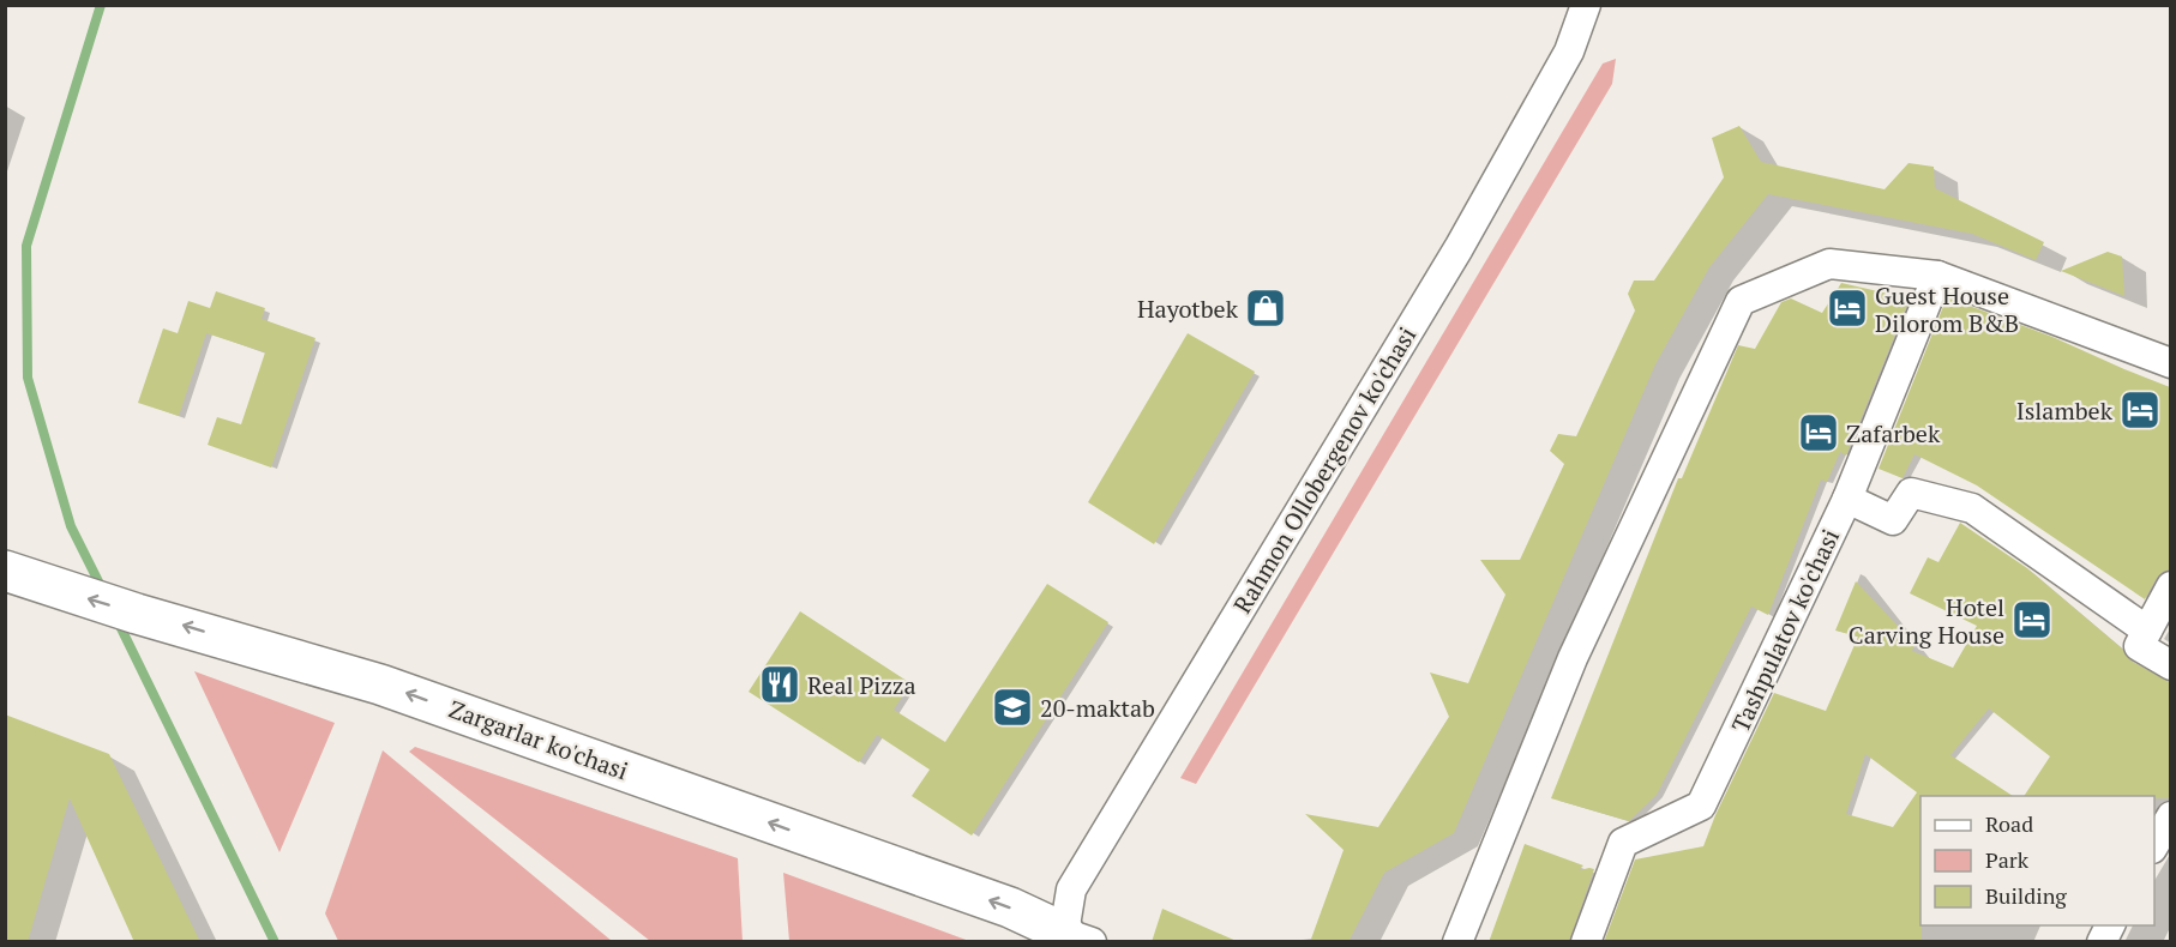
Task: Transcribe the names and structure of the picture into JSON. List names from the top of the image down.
{
  "streets": {
    "main road": ["Zargarlar ko'chasi"],
    "street": ["Rahmon Ollobergenov ko'chasi", "Tashpulatov ko'chasi"]
  },
  "crossings": [
    ["Rahmon Ollobergenov ko'chasi", "Zargarlar ko'chasi"]
  ],
  "one_way": ["Zargarlar ko'chasi"],
  "places": {
    "shop": ["Hayotbek"],
    "hotel": [
      "Guest House Dilorom B&B",
      "Islambek",
      "Zafarbek",
      "Hotel Carving House"
    ],
    "restaurant": ["Real Pizza"],
    "school or university": ["20-maktab"]
  },
  "legend": ["Road", "Park", "Building"]
}
